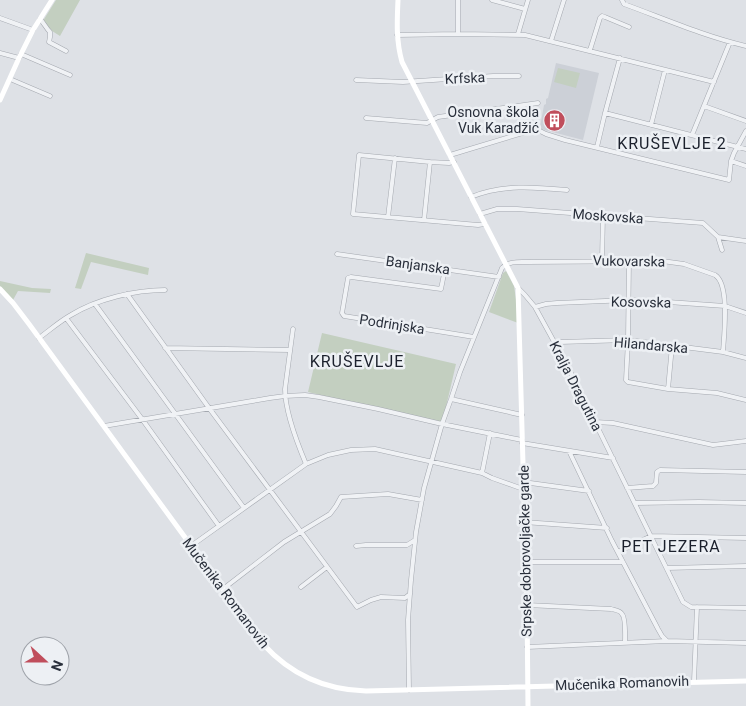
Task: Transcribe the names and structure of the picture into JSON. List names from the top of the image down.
{
  "streets": {
    "street": [
      "Krfska",
      "Moskovska",
      "Vukovarska",
      "Banjanska",
      "Kosovska",
      "Podrinjska",
      "Hilandarska",
      "Kralja Dragutina",
      "Srpske dobrovoljačke garde",
      "Mučenika Romanovih"
    ]
  },
  "crossings": [
    ["Krfska", "Srpske dobrovoljačke garde"],
    ["Moskovska", "Srpske dobrovoljačke garde"],
    ["Vukovarska", "Kosovska"],
    ["Vukovarska", "Hilandarska"],
    ["Vukovarska", "Srpske dobrovoljačke garde"],
    ["Banjanska", "Podrinjska"],
    ["Kosovska", "Kralja Dragutina"],
    ["Hilandarska", "Kralja Dragutina"],
    ["Kralja Dragutina", "Srpske dobrovoljačke garde"],
    ["Srpske dobrovoljačke garde", "Mučenika Romanovih"]
  ],
  "districts": ["KRUŠEVLJE 2", "KRUŠEVLJE", "PET JEZERA"],
  "places": {
    "building": ["Osnovna škola Vuk Karadžić"]
  },
  "north": "right"
}
